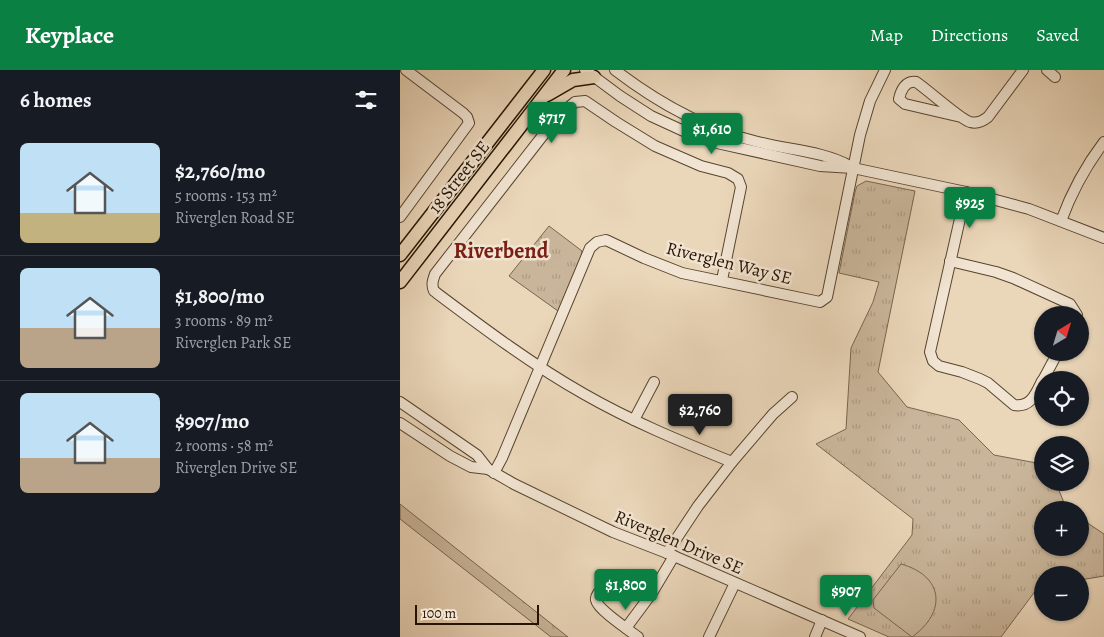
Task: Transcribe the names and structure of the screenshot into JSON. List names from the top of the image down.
{
  "streets": {
    "main road": ["18 Street SE"],
    "street": ["Riverglen Way SE", "Riverglen Drive SE"]
  },
  "crossings": [
    ["Riverglen Way SE", "Riverglen Drive SE"]
  ],
  "districts": ["Riverbend"],
  "scale_bar": "100 m",
  "north": "top right",
  "page": {
    "header": "Keyplace",
    "nav": ["Map", "Directions", "Saved"],
    "heading": "6 homes",
    "price": [
      "$717",
      "$1,610",
      "$925",
      "$2,760",
      "$1,800",
      "$907"
    ],
    "list": [
      {
        "name": "$2,760/mo",
        "note": "5 rooms · 153 m² · Riverglen Road SE"
      },
      {
        "name": "$1,800/mo",
        "note": "3 rooms · 89 m² · Riverglen Park SE"
      },
      {
        "name": "$907/mo",
        "note": "2 rooms · 58 m² · Riverglen Drive SE"
      }
    ],
    "map_buttons": ["+", "−"],
    "scale": "100 m"
  }
}
